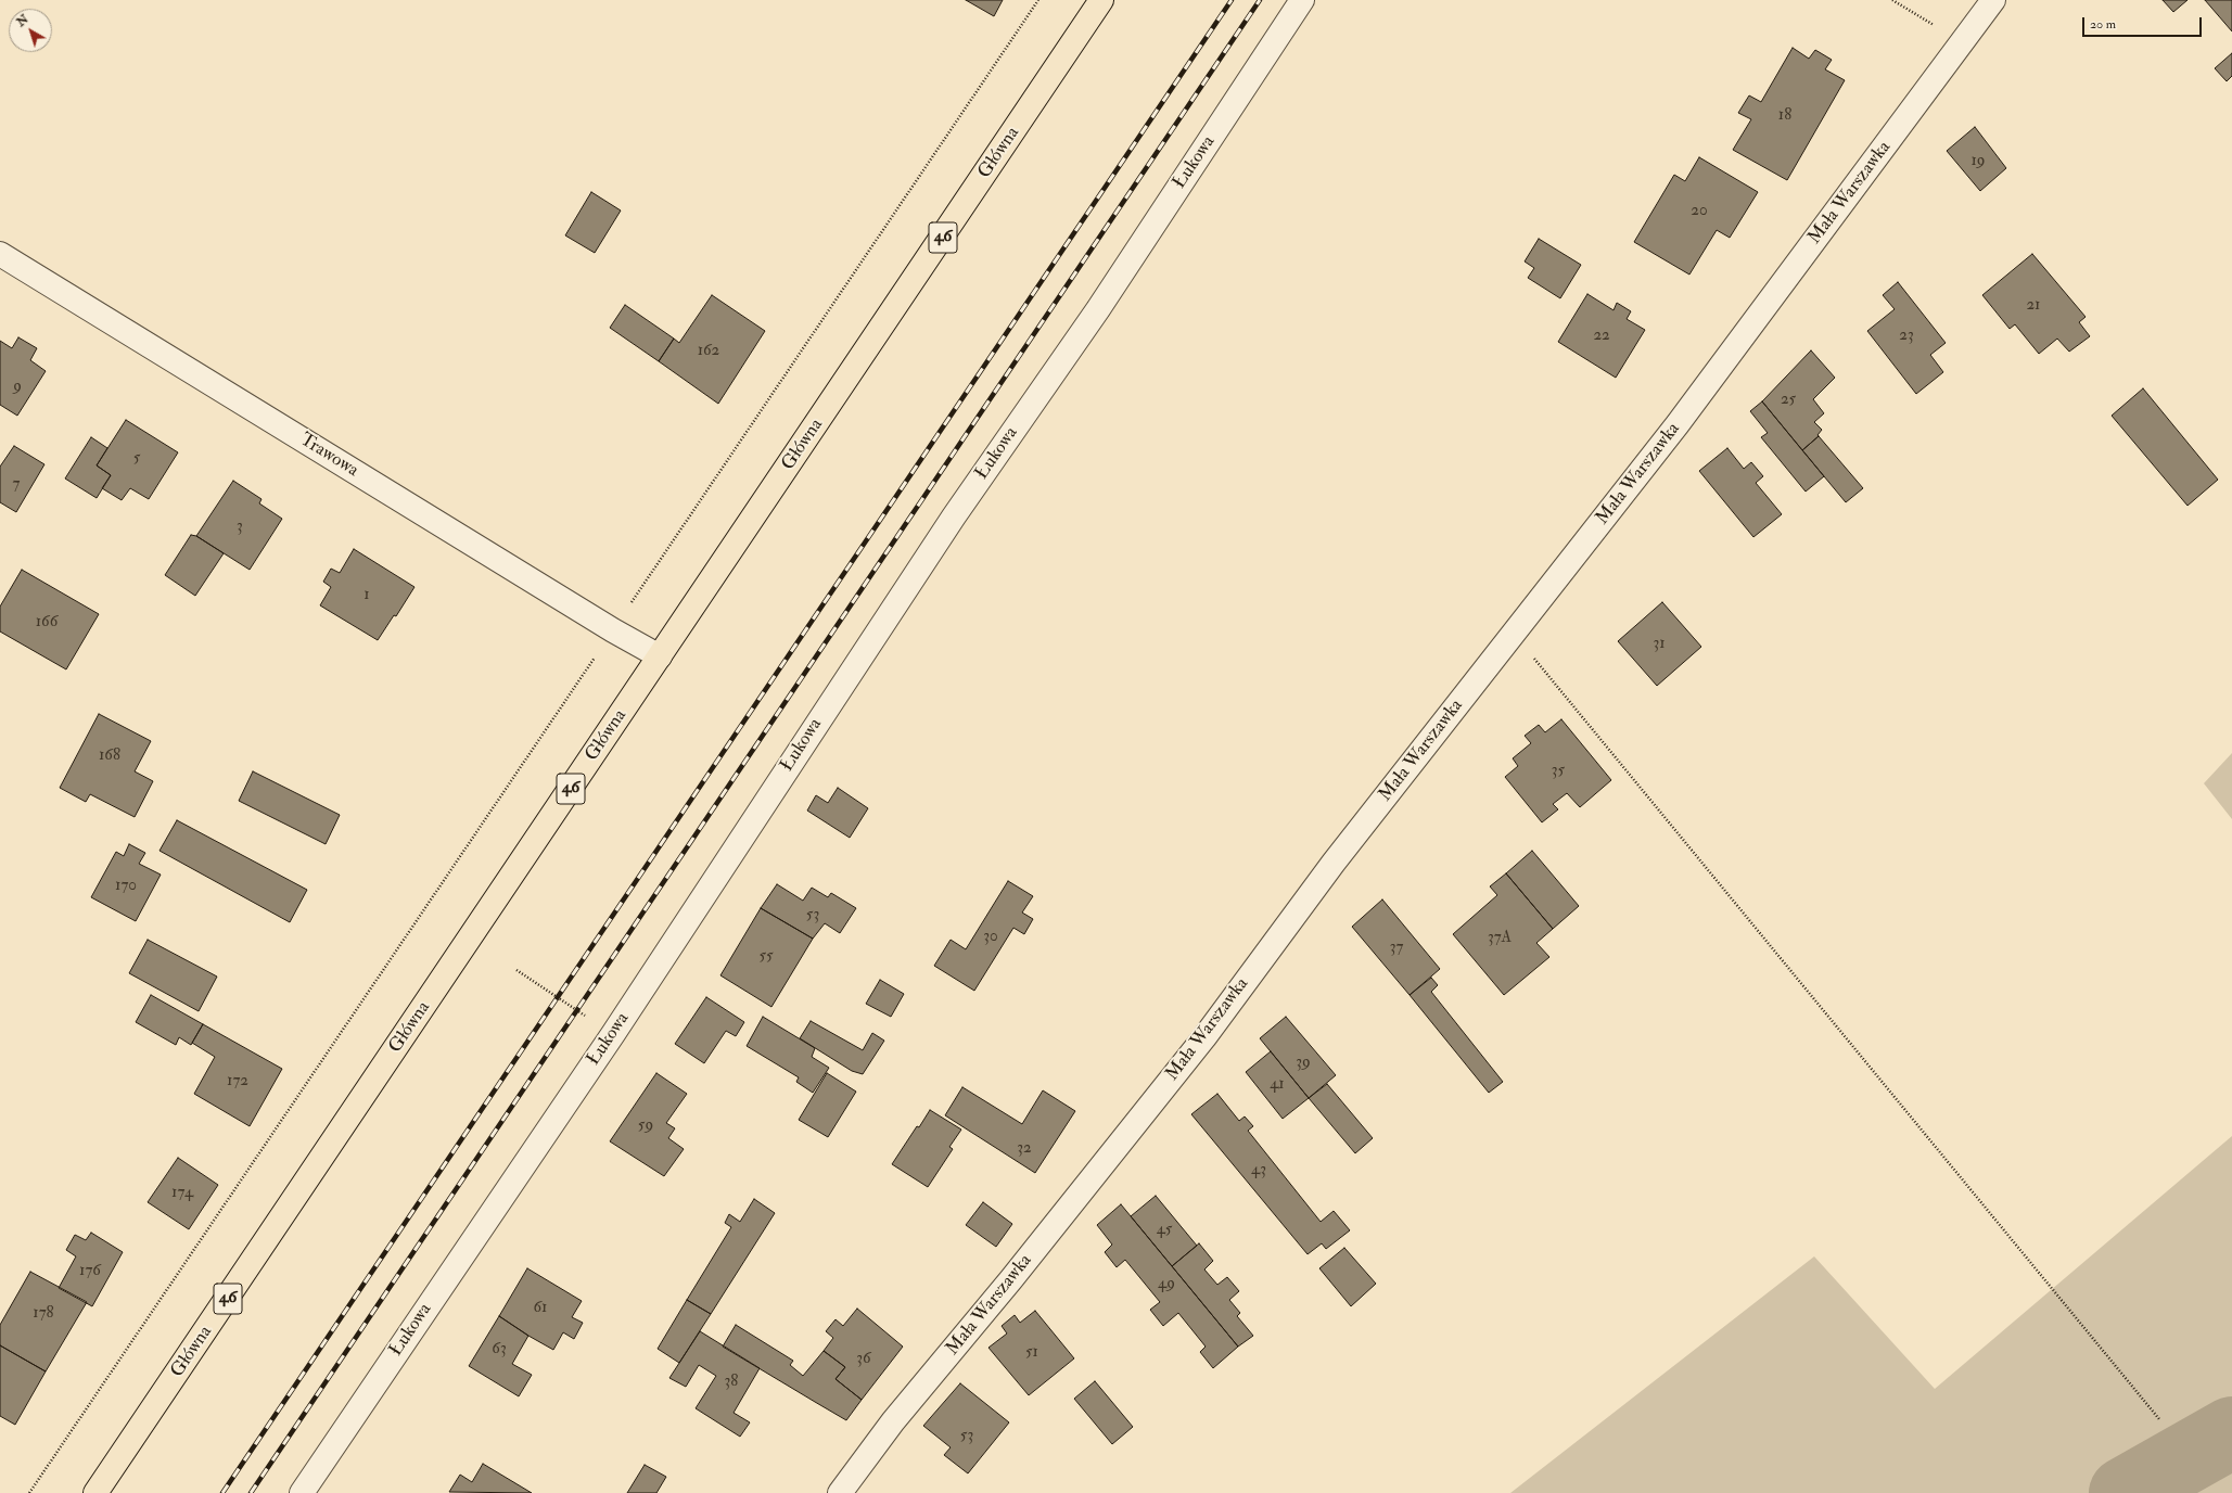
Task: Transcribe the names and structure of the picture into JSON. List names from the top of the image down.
{
  "streets": {
    "main road": ["Główna", "46"],
    "street": ["Łukowa", "Mała Warszawka", "Trawowa"]
  },
  "crossings": [
    ["Główna", "Trawowa"]
  ],
  "house_numbers": [
    "18",
    "19",
    "20",
    "21",
    "22",
    "23",
    "162",
    "9",
    "25",
    "5",
    "7",
    "3",
    "1",
    "166",
    "31",
    "168",
    "35",
    "170",
    "53",
    "30",
    "37A",
    "37",
    "55",
    "39",
    "172",
    "41",
    "59",
    "32",
    "43",
    "174",
    "45",
    "176",
    "49",
    "61",
    "178",
    "63",
    "51",
    "36",
    "38",
    "53"
  ],
  "scale_bar": "20 m",
  "north": "top left"
}
